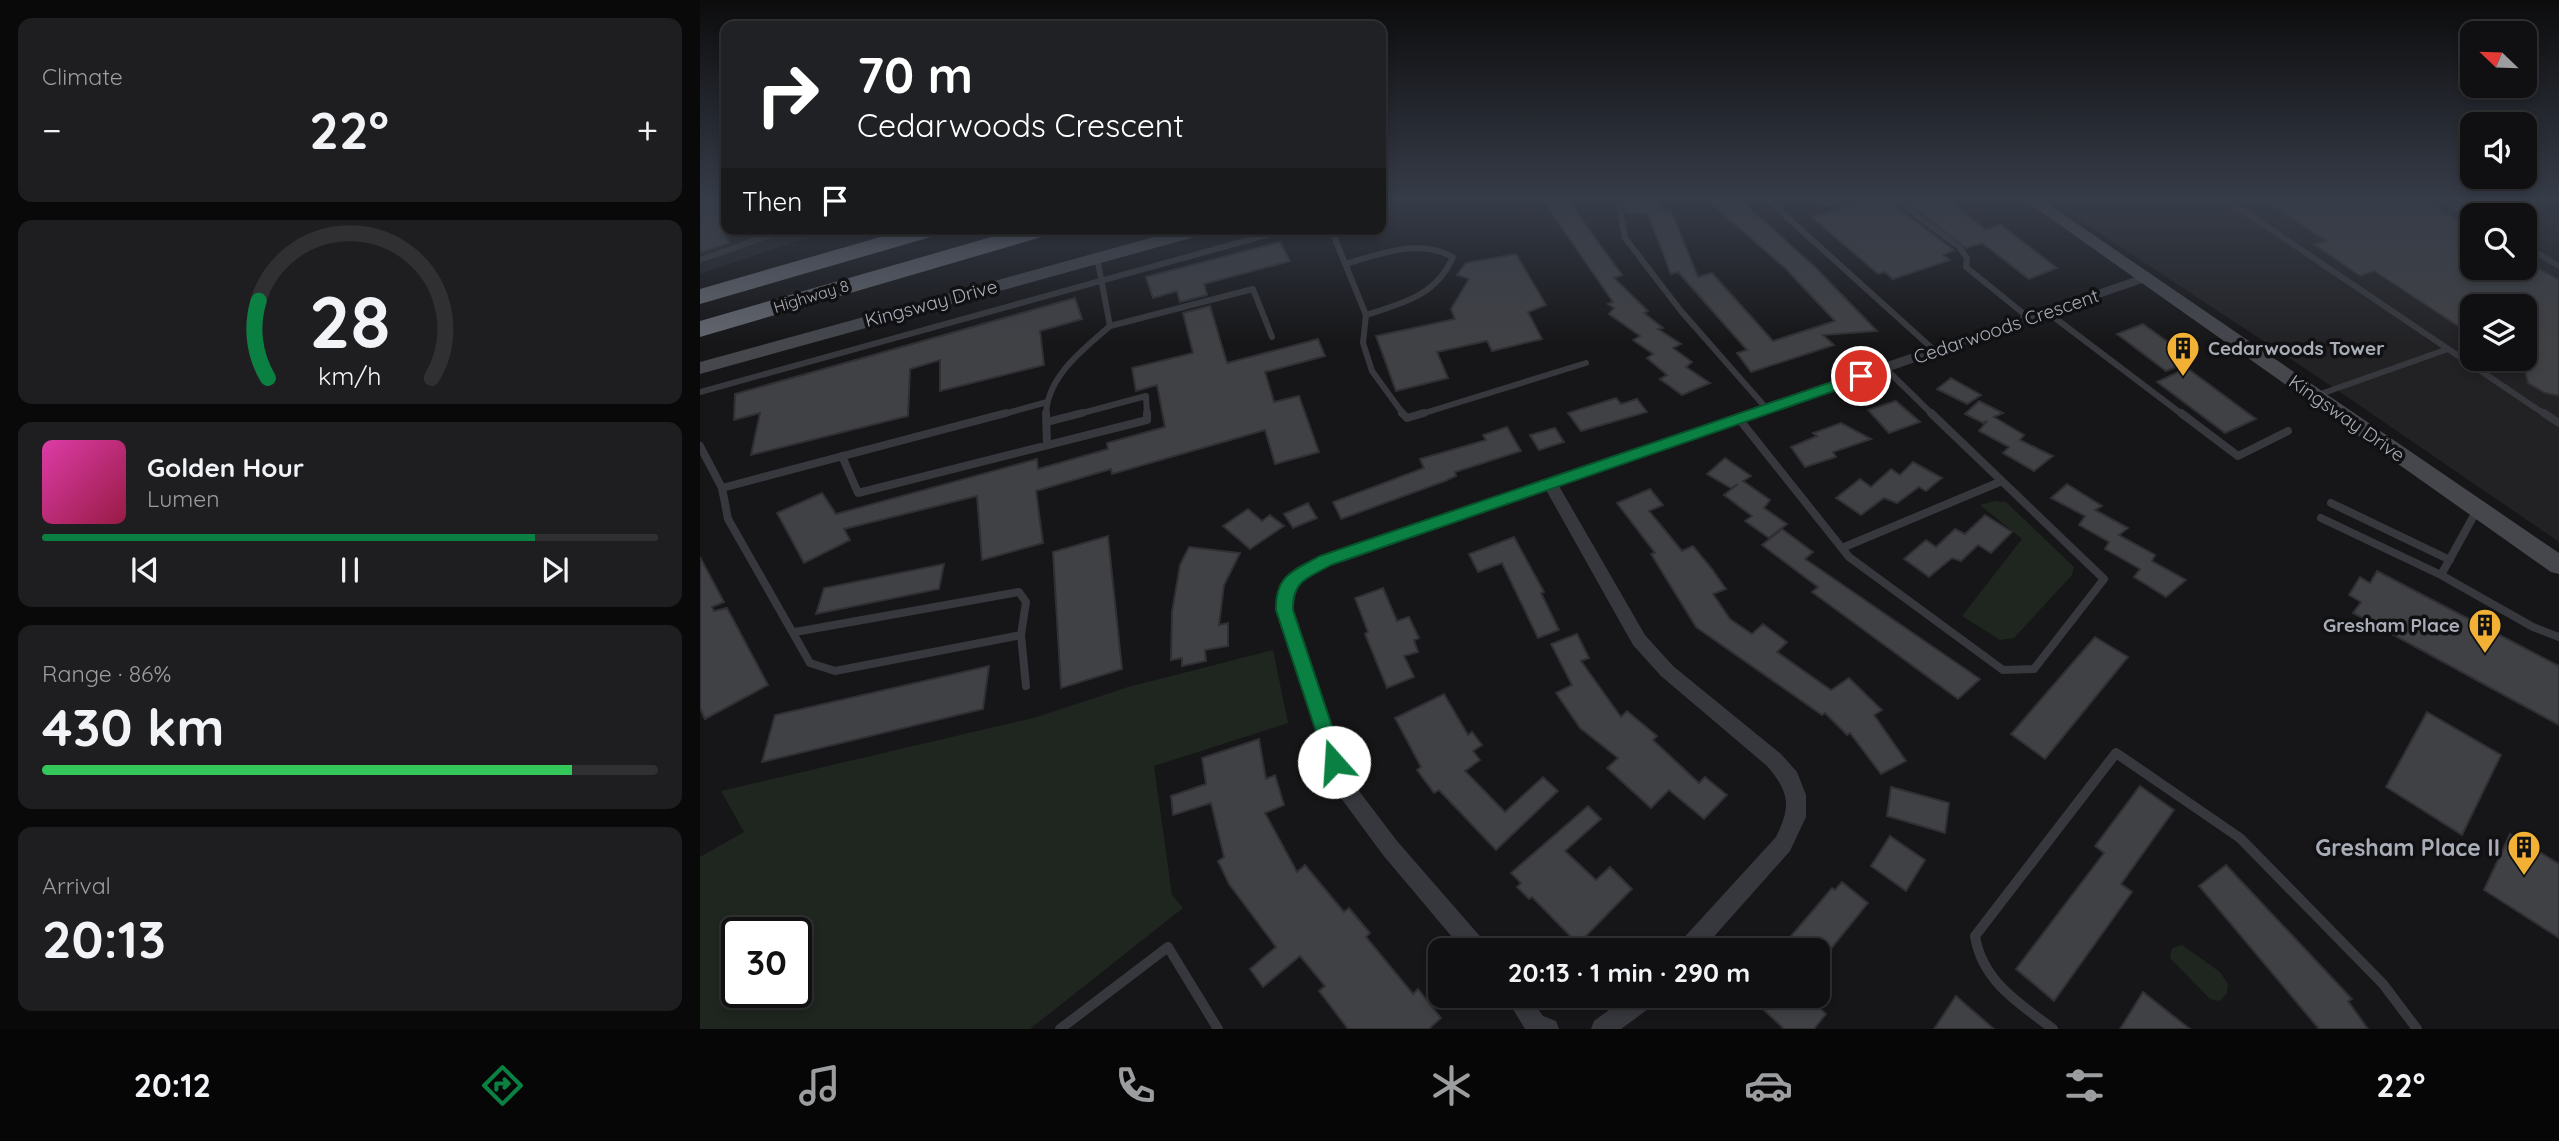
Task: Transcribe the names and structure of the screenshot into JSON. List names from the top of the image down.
{
  "streets": {
    "highway": ["Highway 8"],
    "street": ["Kingsway Drive", "Cedarwoods Crescent"]
  },
  "crossings": [
    ["Kingsway Drive", "Cedarwoods Crescent"]
  ],
  "places": {
    "building": ["Cedarwoods Tower", "Gresham Place", "Gresham Place II"]
  },
  "north": "top left",
  "page": {
    "tile": [
      "Climate",
      ["Range · 86%", "430 km"],
      ["Arrival", "20:13"]
    ],
    "turn": ["70 m", "Cedarwoods Crescent"],
    "heat": ["−", "22°", "+"],
    "then": "Then",
    "song": ["Golden Hour", "Lumen"],
    "limit": "30",
    "trip": "20:13 · 1 min · 290 m",
    "tabs": ["20:12", "22°"],
    "gauge": ["28", "km/h"]
  }
}
